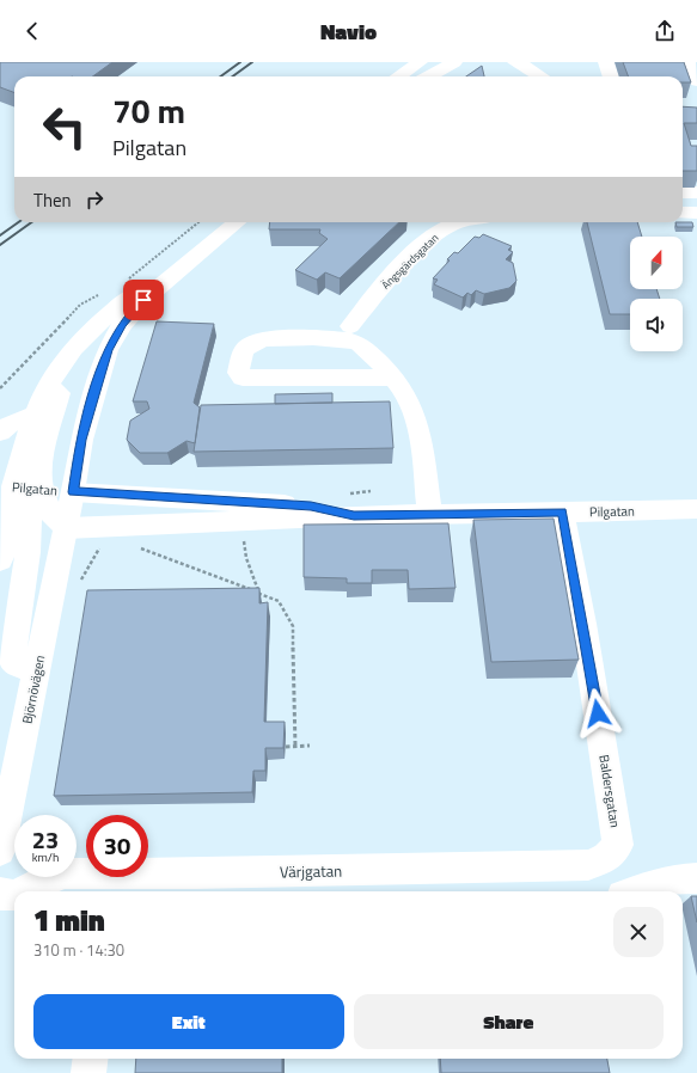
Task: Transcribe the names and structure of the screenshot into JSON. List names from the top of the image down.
{
  "streets": {
    "street": [
      "Ängsgärdsgatan",
      "Pilgatan",
      "Björnövägen",
      "Baldersgatan",
      "Värjgatan"
    ]
  },
  "crossings": [
    ["Pilgatan", "Björnövägen"],
    ["Pilgatan", "Baldersgatan"],
    ["Baldersgatan", "Värjgatan"]
  ],
  "north": "top",
  "page": {
    "header": "Navio",
    "turn": ["70 m", "Pilgatan"],
    "then": "Then",
    "speed": "23 km/h",
    "limit": "30",
    "heading": ["1 min", "310 m · 14:30"],
    "buttons": ["Exit", "Share"]
  }
}
